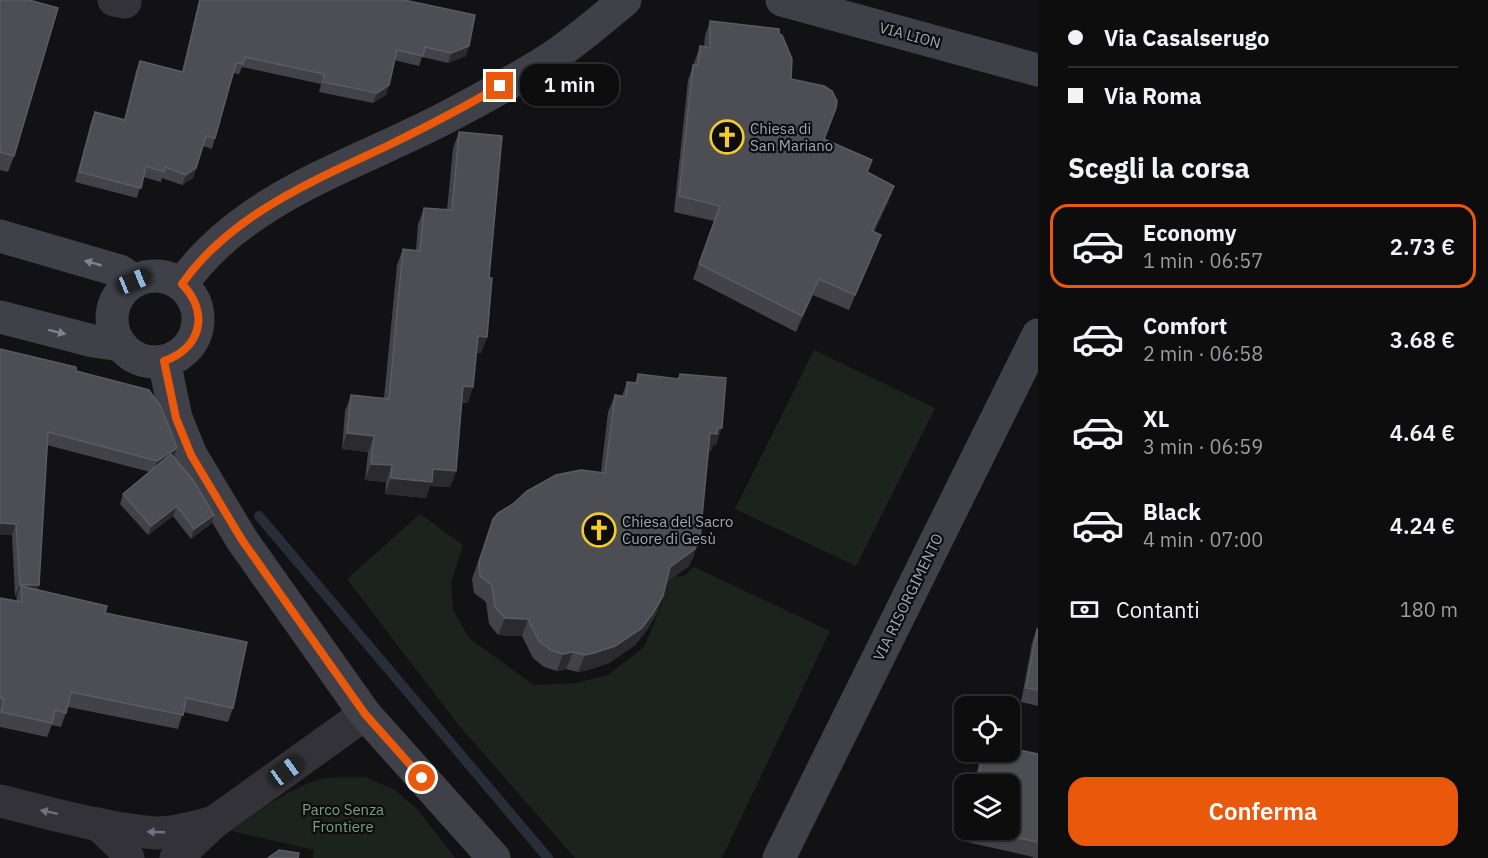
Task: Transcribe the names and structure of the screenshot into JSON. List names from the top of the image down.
{
  "streets": {
    "street": ["VIA LION", "VIA RISORGIMENTO"]
  },
  "parks": ["Parco Senza Frontiere"],
  "places": {
    "church": ["Chiesa di San Mariano", "Chiesa del Sacro Cuore di Gesù"]
  },
  "page": {
    "banner": ["Via Casalserugo", "Via Roma"],
    "bubble": "1 min",
    "heading": "Scegli la corsa",
    "list": [
      {
        "name": "Economy",
        "note": "1 min · 06:57",
        "value": "2.73 €"
      },
      {
        "name": "Comfort",
        "note": "2 min · 06:58",
        "value": "3.68 €"
      },
      {
        "name": "XL",
        "note": "3 min · 06:59",
        "value": "4.64 €"
      },
      {
        "name": "Black",
        "note": "4 min · 07:00",
        "value": "4.24 €"
      }
    ],
    "pay": ["Contanti", "180 m"],
    "buttons": "Conferma"
  }
}
